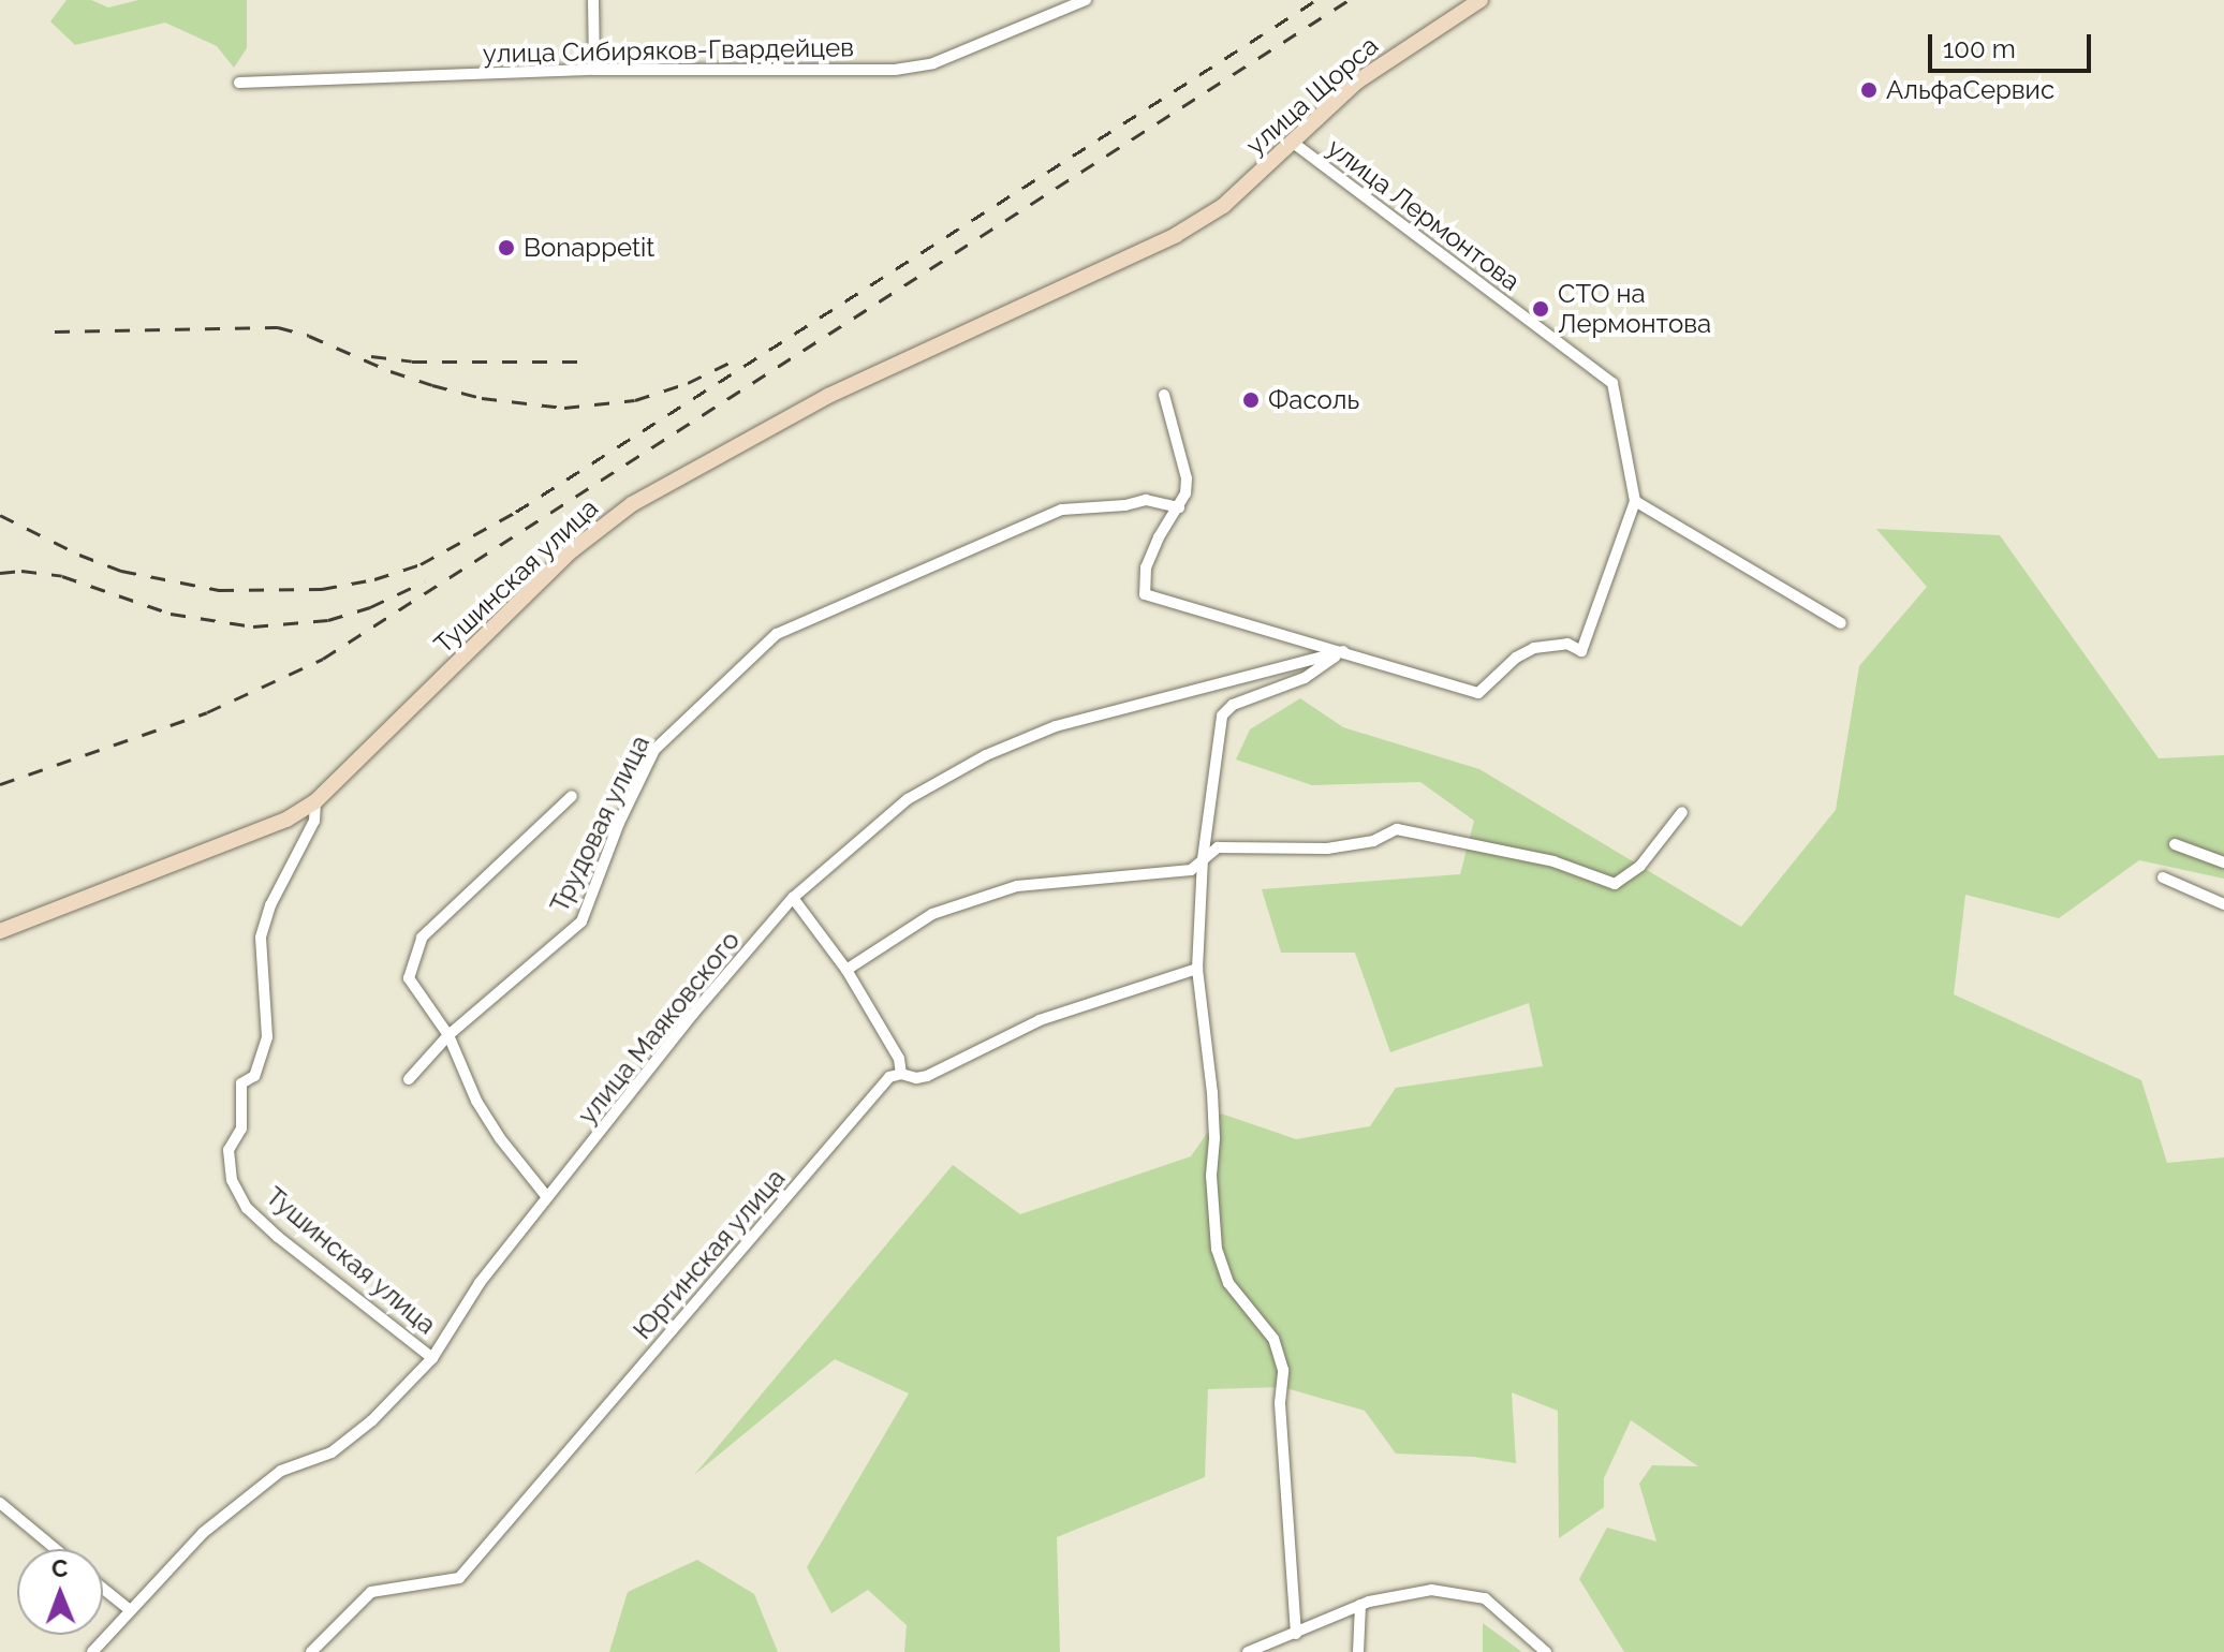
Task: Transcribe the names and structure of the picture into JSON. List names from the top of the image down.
{
  "streets": {
    "main road": ["улица Щорса", "Тушинская улица"],
    "street": [
      "улица Сибиряков-Гвардейцев",
      "улица Лермонтова",
      "Трудовая улица",
      "улица Маяковского",
      "Юргинская улица"
    ]
  },
  "crossings": [
    ["улица Щорса", "улица Лермонтова"],
    ["улица Щорса", "Тушинская улица"],
    ["Тушинская улица", "улица Маяковского"]
  ],
  "places": [
    "АльфаСервис",
    "Bonappetit",
    "СТО на Лермонтова",
    "Фасоль"
  ],
  "scale_bar": "100 m",
  "north": "top"
}
